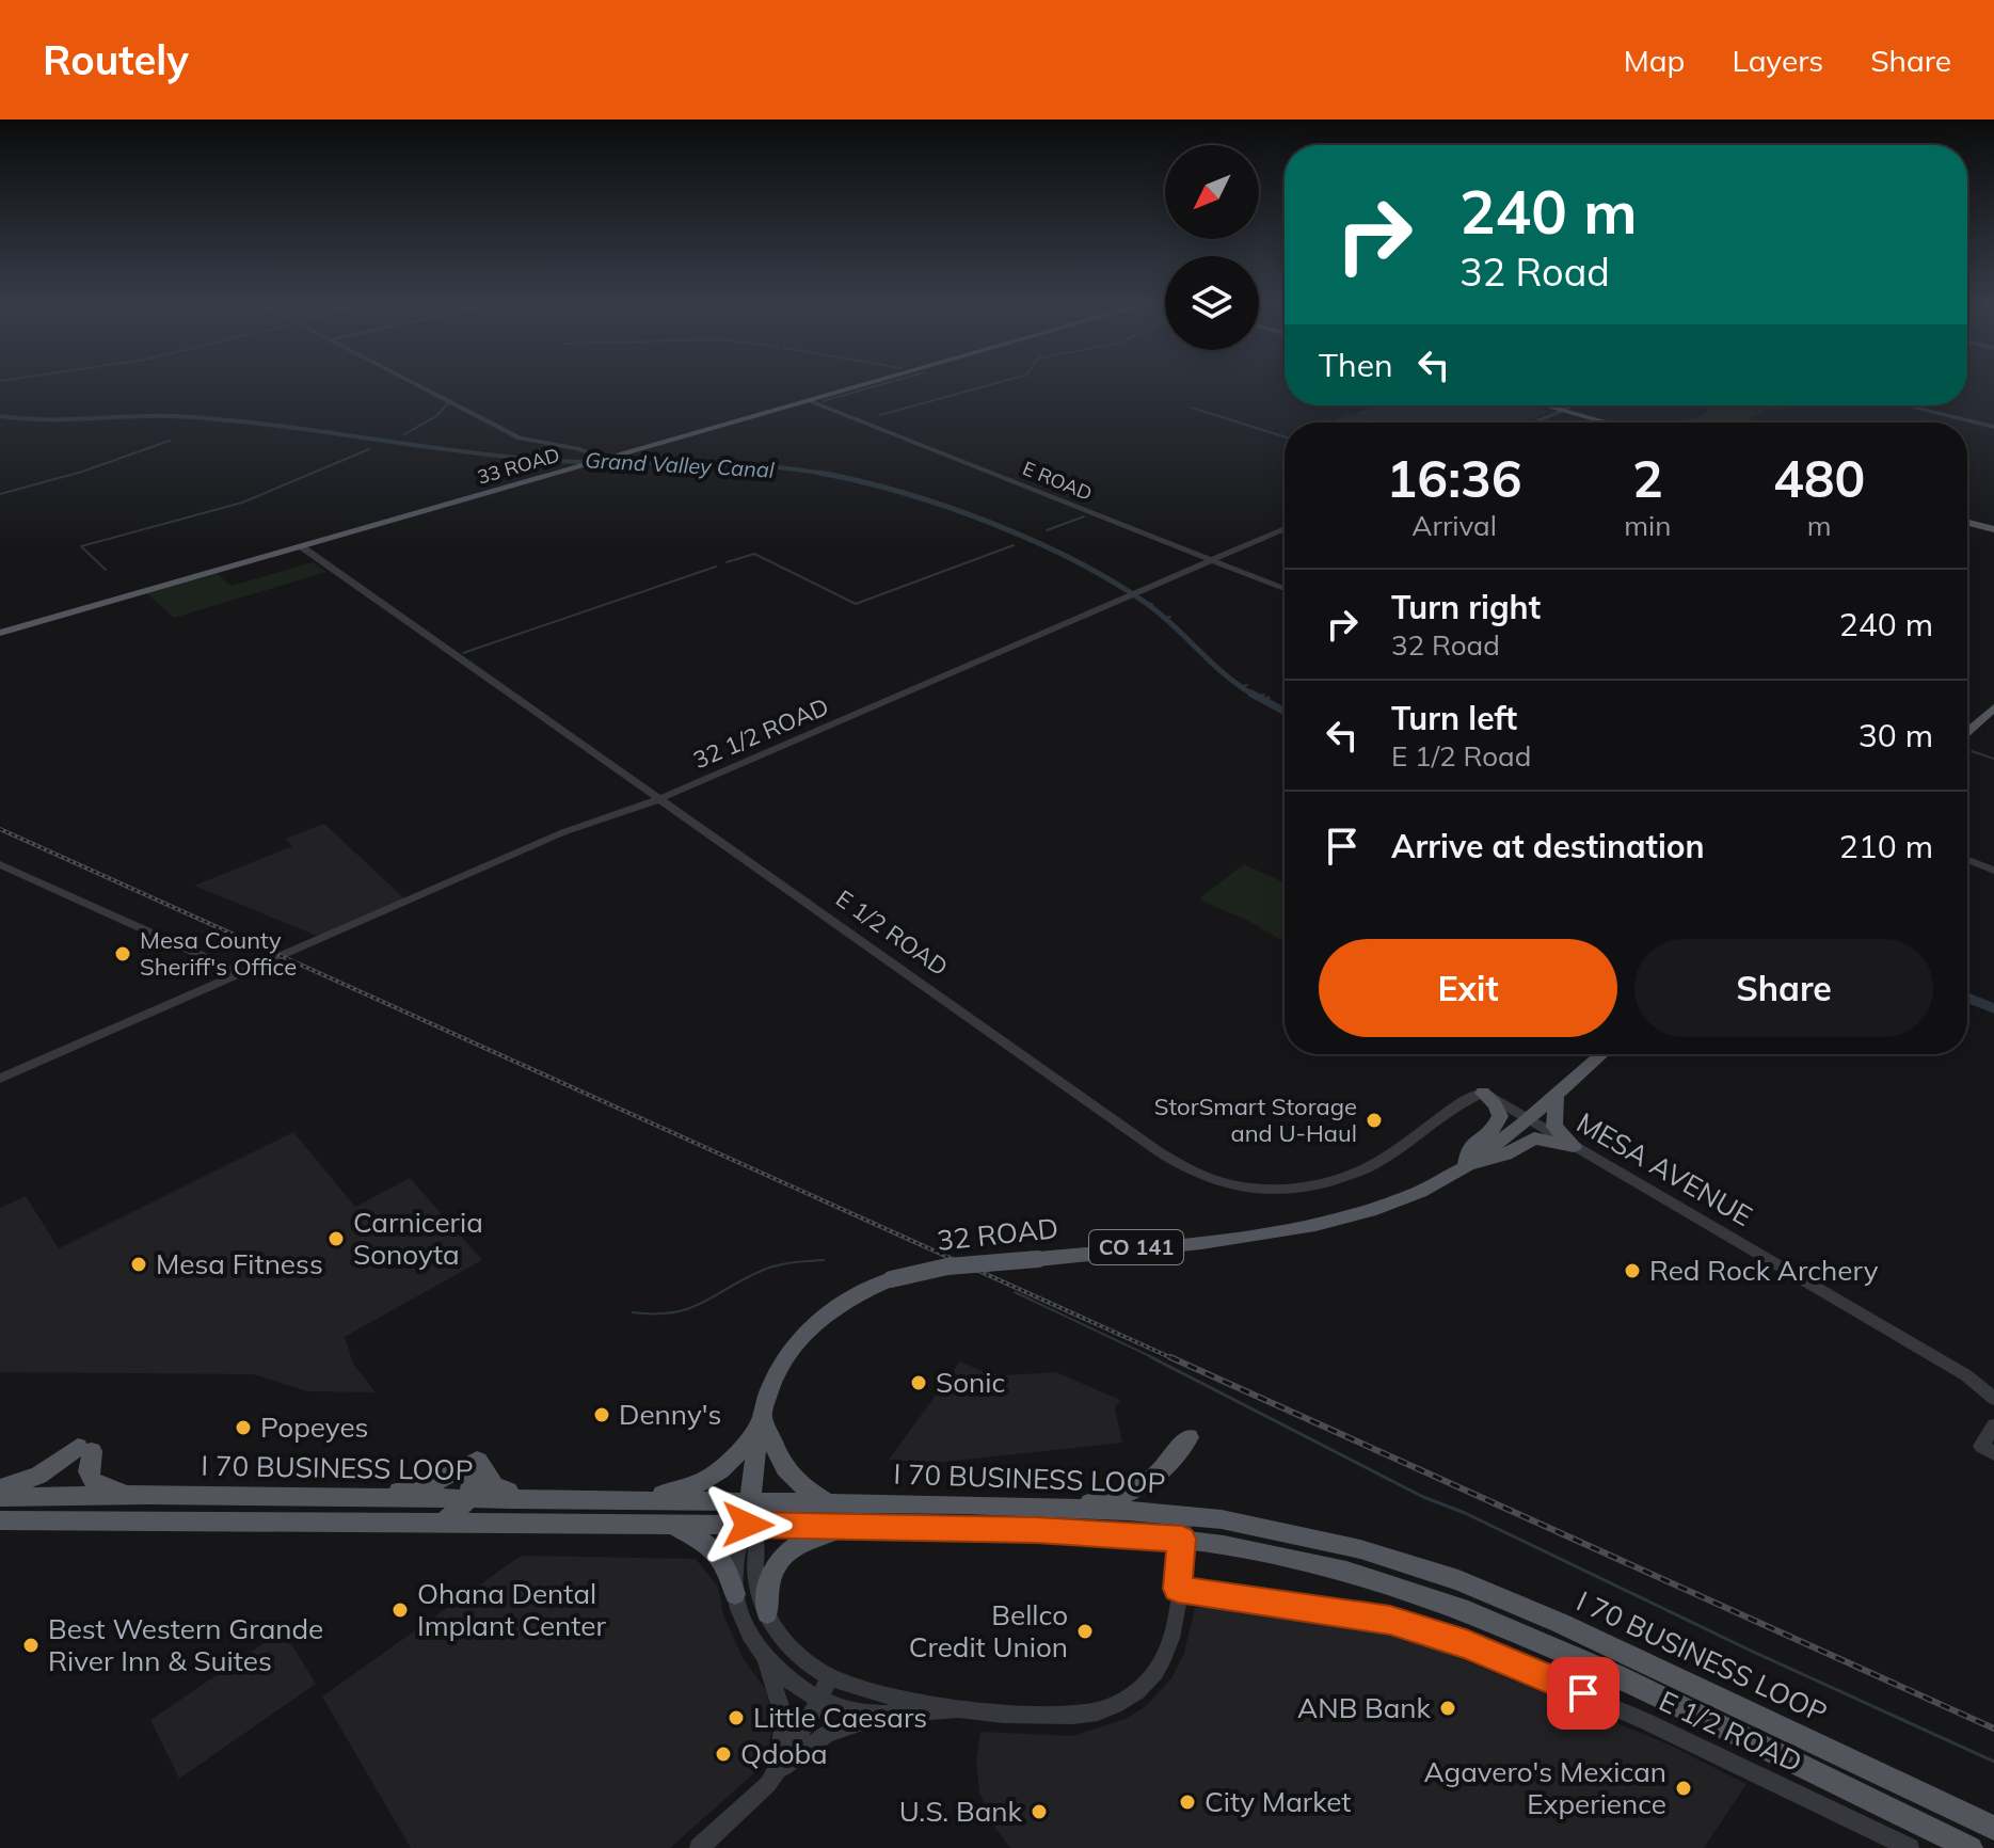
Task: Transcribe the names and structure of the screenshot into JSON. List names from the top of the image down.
{
  "streets": {
    "main road": [
      "33 ROAD",
      "32 ROAD",
      "CO 141",
      "I 70 BUSINESS LOOP"
    ],
    "street": [
      "E ROAD",
      "32 1/2 ROAD",
      "E 1/2 ROAD",
      "MESA AVENUE"
    ]
  },
  "crossings": [
    ["33 ROAD", "E ROAD"],
    ["33 ROAD", "E 1/2 ROAD"],
    ["E ROAD", "32 1/2 ROAD"],
    ["32 1/2 ROAD", "E 1/2 ROAD"],
    ["E 1/2 ROAD", "MESA AVENUE"],
    ["E 1/2 ROAD", "32 ROAD"],
    ["MESA AVENUE", "32 ROAD"],
    ["32 ROAD", "I 70 BUSINESS LOOP"]
  ],
  "water": ["Grand Valley Canal"],
  "places": [
    "Mesa County Sheriff's Office",
    "StorSmart Storage and U-Haul",
    "Carniceria Sonoyta",
    "Mesa Fitness",
    "Red Rock Archery",
    "Sonic",
    "Denny's",
    "Popeyes",
    "Ohana Dental Implant Center",
    "Bellco Credit Union",
    "Best Western Grande River Inn & Suites",
    "ANB Bank",
    "Little Caesars",
    "Qdoba",
    "Agavero's Mexican Experience",
    "City Market",
    "U.S. Bank"
  ],
  "north": "bottom left",
  "page": {
    "header": "Routely",
    "nav": ["Map", "Layers", "Share"],
    "turn": ["240 m", "32 Road"],
    "then": "Then",
    "eta": [
      "16:36",
      "Arrival",
      "2",
      "min",
      "480",
      "m"
    ],
    "list": [
      {
        "name": "Turn right",
        "note": "32 Road",
        "value": "240 m"
      },
      {
        "name": "Turn left",
        "note": "E 1/2 Road",
        "value": "30 m"
      },
      {
        "name": "Arrive at destination",
        "value": "210 m"
      }
    ],
    "buttons": ["Exit", "Share"]
  }
}
